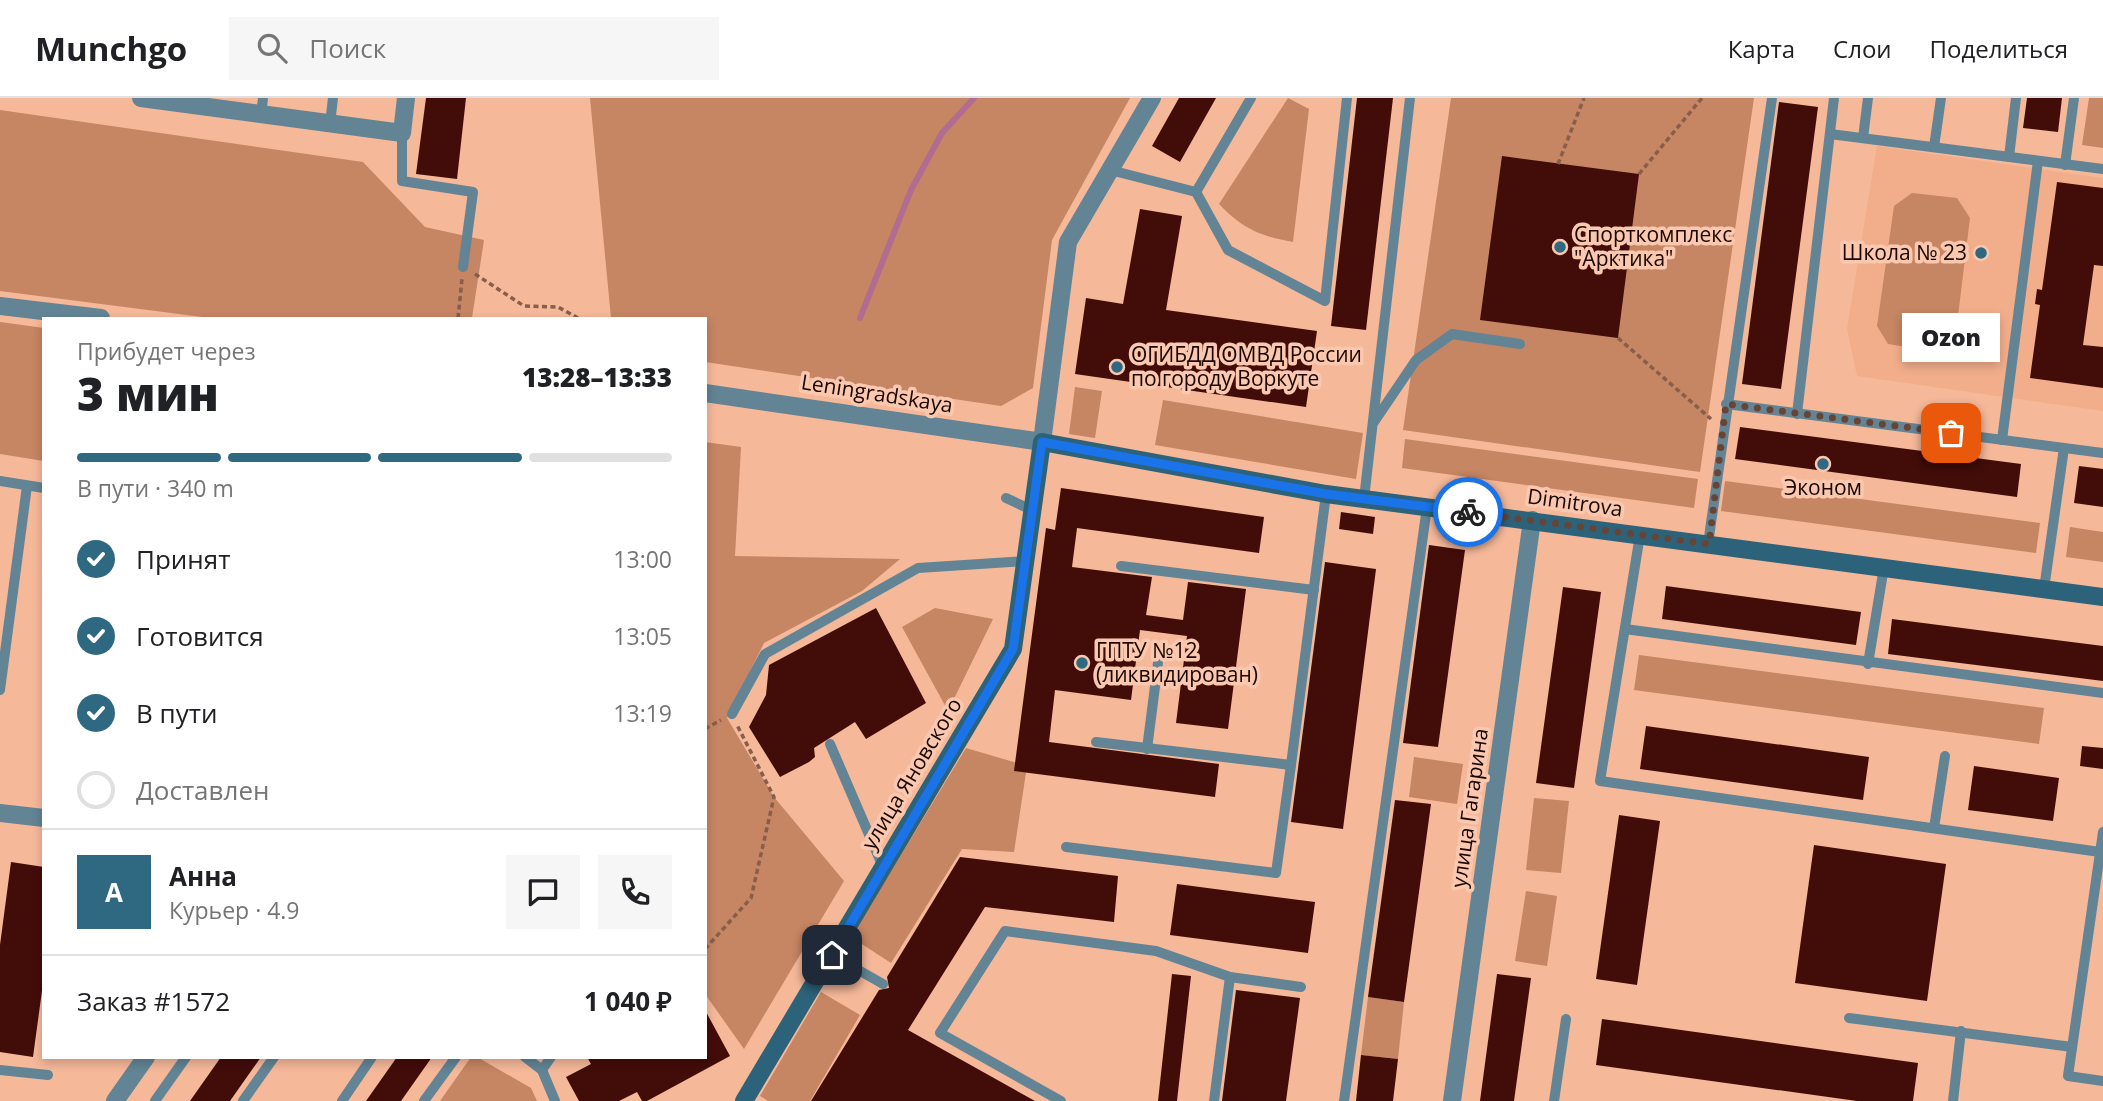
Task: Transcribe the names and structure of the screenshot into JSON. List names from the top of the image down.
{
  "streets": {
    "main road": ["Dimitrova", "улица Яновского"],
    "street": ["Leningradskaya", "улица Гагарина"]
  },
  "crossings": [
    ["Leningradskaya", "Dimitrova"],
    ["Leningradskaya", "улица Яновского"],
    ["Dimitrova", "улица Яновского"],
    ["Dimitrova", "улица Гагарина"]
  ],
  "places": [
    "Спорткомплекс \"Арктика\"",
    "Школа № 23",
    "ОГИБДД ОМВД России по городу Воркуте",
    "Ozon",
    "Эконом",
    "ГПТУ №12 (ликвидирован)"
  ],
  "page": {
    "header": "Munchgo",
    "search": "Поиск",
    "nav": ["Карта", "Слои", "Поделиться"],
    "bubble": "Ozon",
    "heading": ["3 мин", "Прибудет через", "13:28–13:33"],
    "panel": [
      "Анна",
      "Курьер · 4.9",
      "Заказ #1572",
      "1 040 ₽"
    ],
    "bar": "В пути · 340 m",
    "list": [
      ["Принят", "13:00"],
      ["Готовится", "13:05"],
      ["В пути", "13:19"],
      "Доставлен"
    ],
    "round": "А"
  }
}
